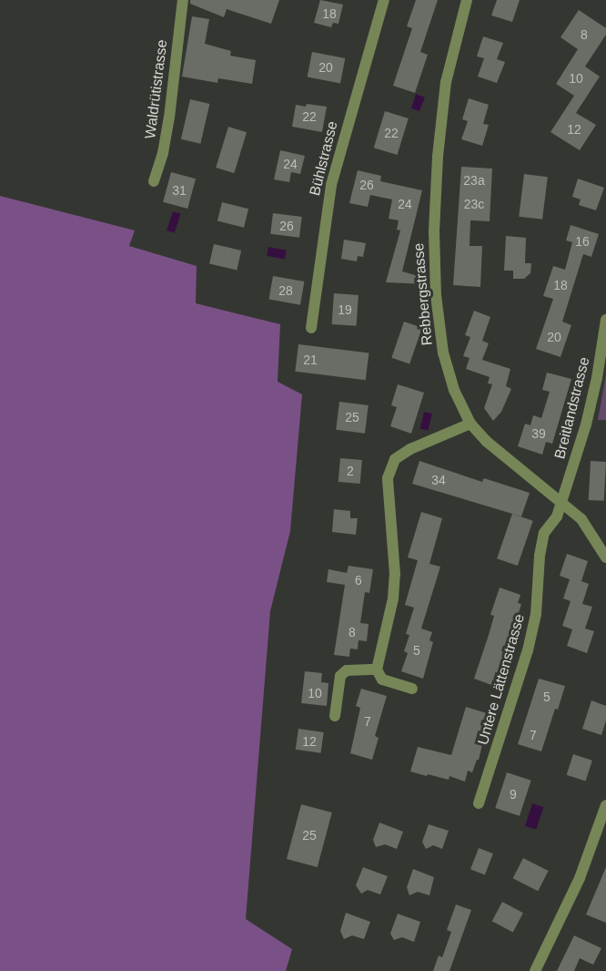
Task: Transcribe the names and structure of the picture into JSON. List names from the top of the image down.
{
  "streets": {
    "street": [
      "Waldrütistrasse",
      "Bühlstrasse",
      "Rebbergstrasse",
      "Breitlandstrasse",
      "Untere Lättenstrasse"
    ]
  },
  "crossings": [
    ["Rebbergstrasse", "Breitlandstrasse"],
    ["Rebbergstrasse", "Untere Lättenstrasse"],
    ["Breitlandstrasse", "Untere Lättenstrasse"]
  ],
  "house_numbers": [
    "18",
    "8",
    "20",
    "10",
    "22",
    "12",
    "22",
    "24",
    "23a",
    "26",
    "31",
    "24",
    "23c",
    "26",
    "16",
    "18",
    "28",
    "19",
    "20",
    "21",
    "25",
    "39",
    "2",
    "34",
    "6",
    "8",
    "5",
    "10",
    "5",
    "7",
    "7",
    "12",
    "9",
    "25"
  ]
}
